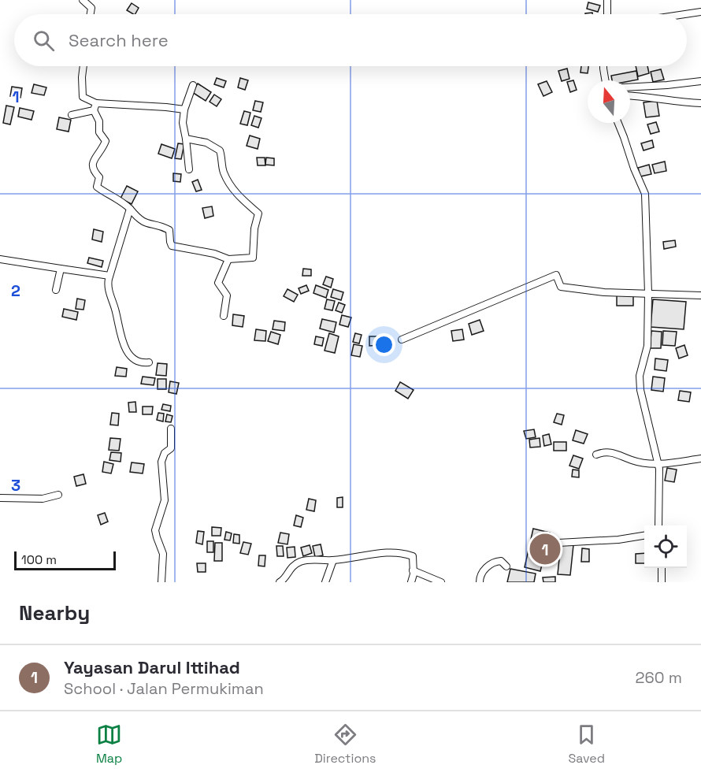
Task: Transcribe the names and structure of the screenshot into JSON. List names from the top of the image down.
{
  "scale_bar": "100 m",
  "north": "top",
  "page": {
    "search": "Search here",
    "pins": "1",
    "scale": "100 m",
    "heading": "Nearby",
    "list": [
      {
        "mark": "1",
        "name": "Yayasan Darul Ittihad",
        "note": "School · Jalan Permukiman",
        "value": "260 m"
      }
    ],
    "nav": ["Map", "Directions", "Saved"]
  },
  "grid": {
    "rows": ["1", "2", "3"]
  }
}
